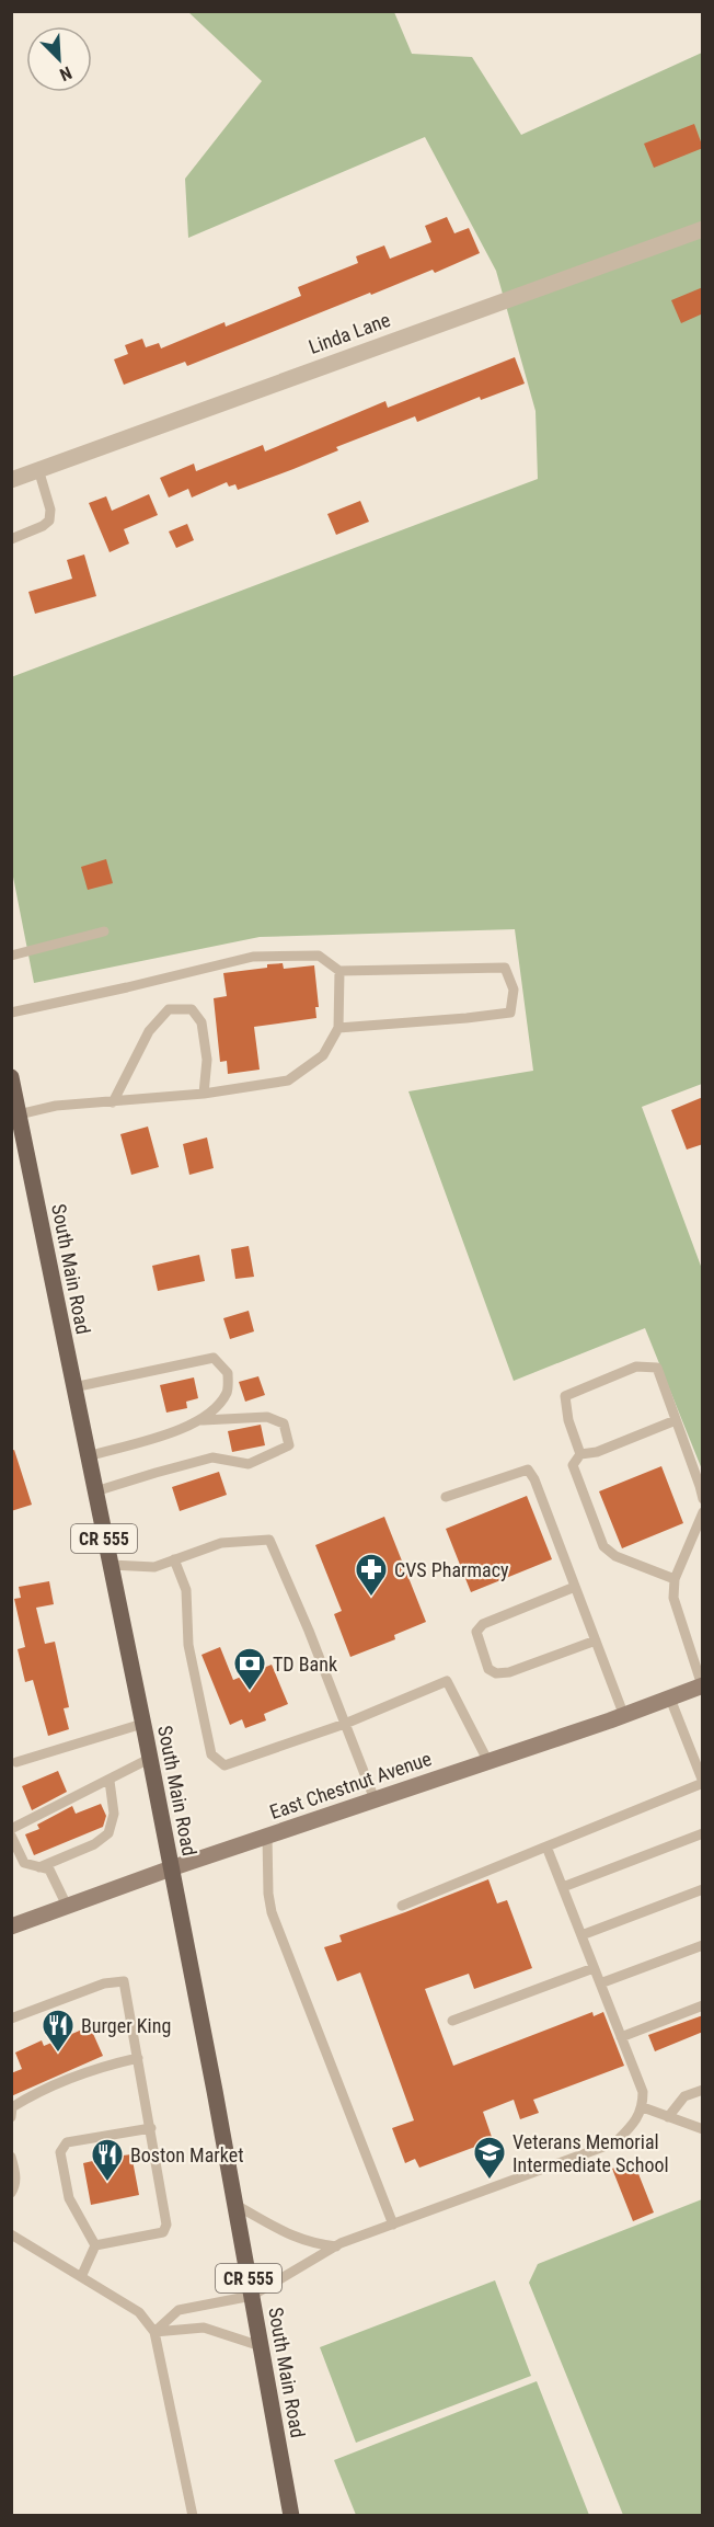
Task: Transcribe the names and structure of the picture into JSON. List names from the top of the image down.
{
  "streets": {
    "main road": ["South Main Road", "CR 555"],
    "street": ["Linda Lane", "East Chestnut Avenue"]
  },
  "crossings": [
    ["South Main Road", "East Chestnut Avenue"]
  ],
  "places": {
    "pharmacy": ["CVS Pharmacy"],
    "bank": ["TD Bank"],
    "restaurant": ["Burger King", "Boston Market"],
    "school or university": ["Veterans Memorial Intermediate School"]
  },
  "north": "bottom right"
}
